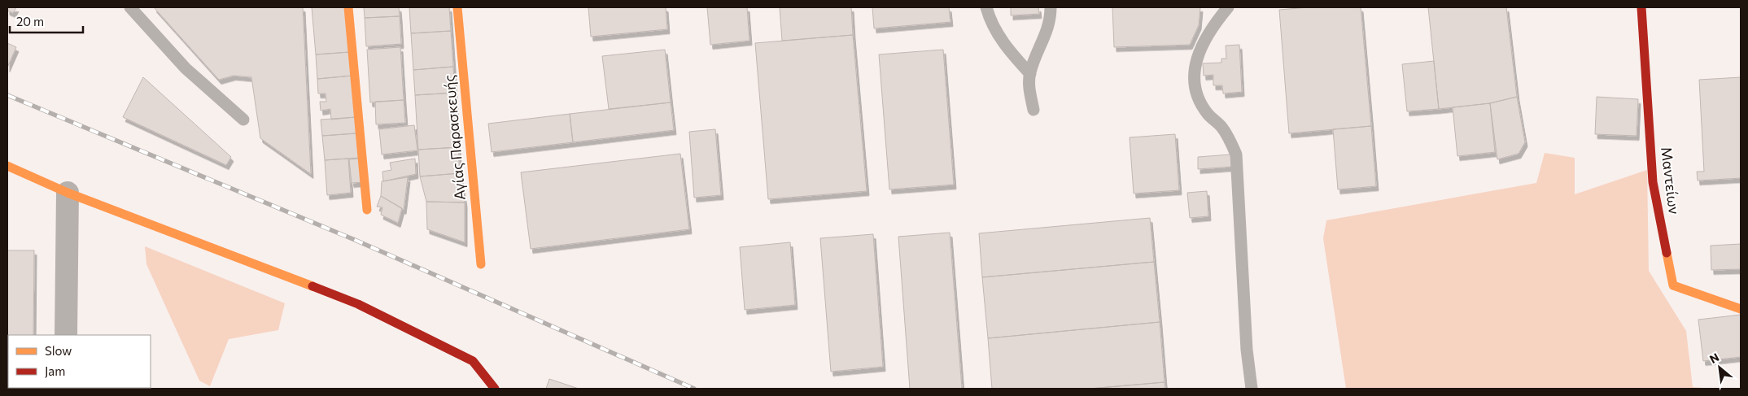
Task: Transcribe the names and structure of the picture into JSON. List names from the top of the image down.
{
  "streets": {
    "street": ["Αγίας Παρασκευής", "Μαντείων"]
  },
  "legend": ["Slow", "Jam"],
  "scale_bar": "20 m",
  "north": "top left"
}
